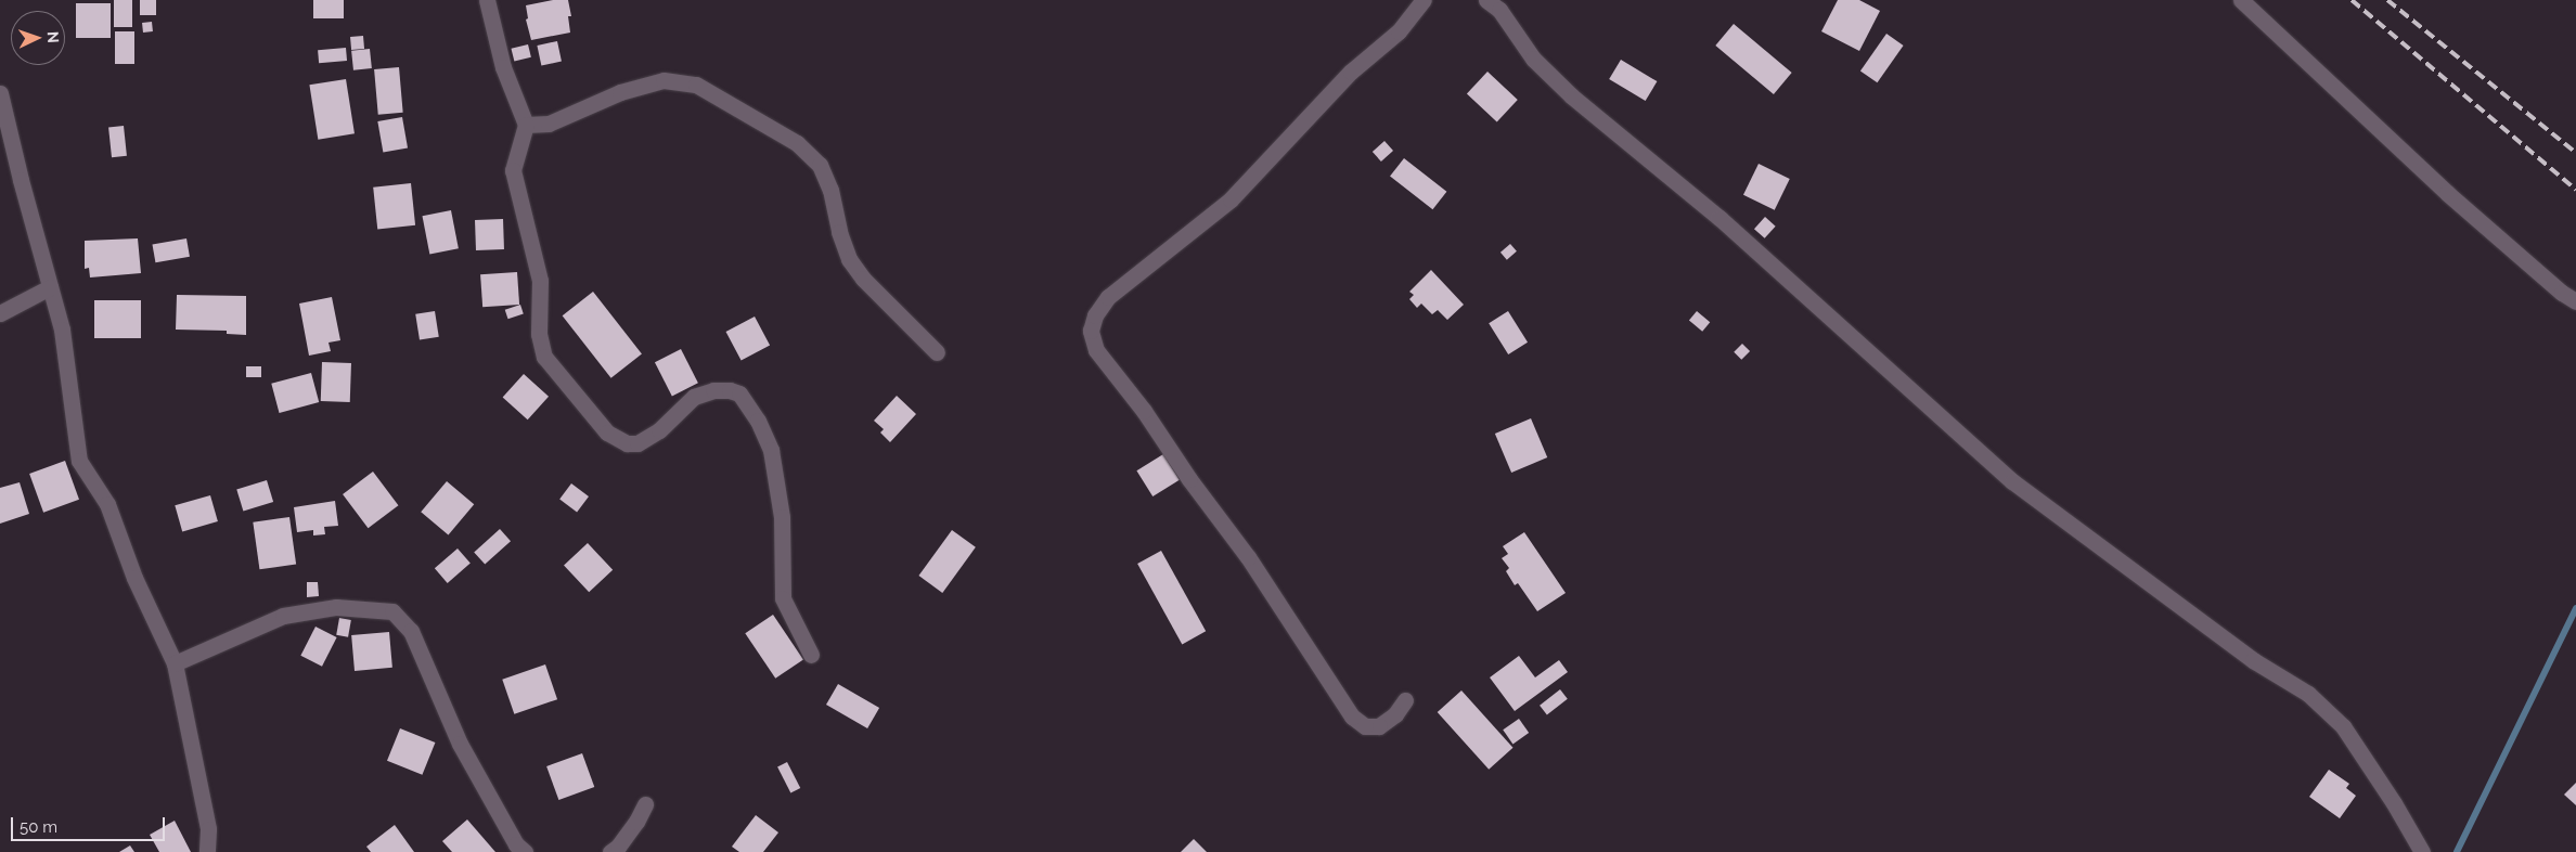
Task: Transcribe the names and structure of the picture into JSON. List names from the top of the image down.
{
  "scale_bar": "50 m",
  "north": "right"
}
